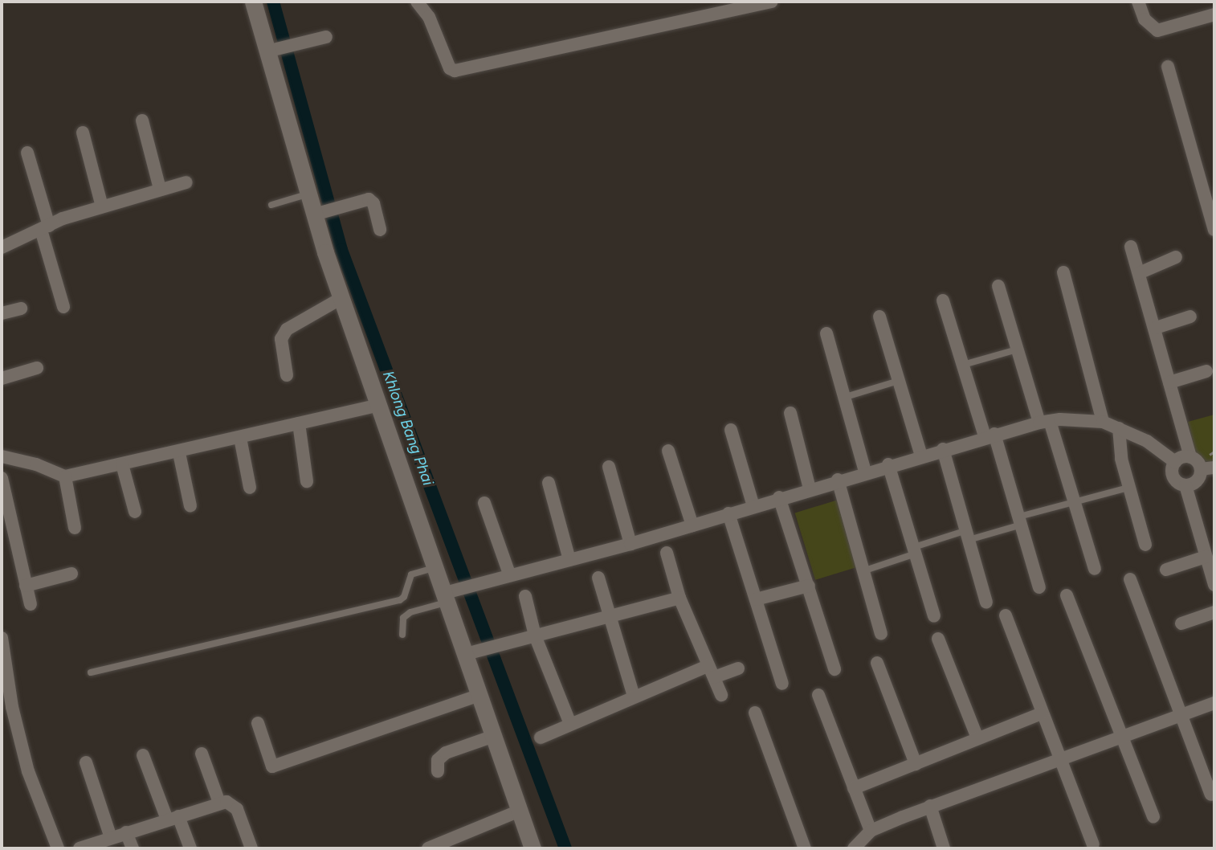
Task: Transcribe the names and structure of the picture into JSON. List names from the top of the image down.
{
  "water": ["Khlong Bang Phai"]
}
